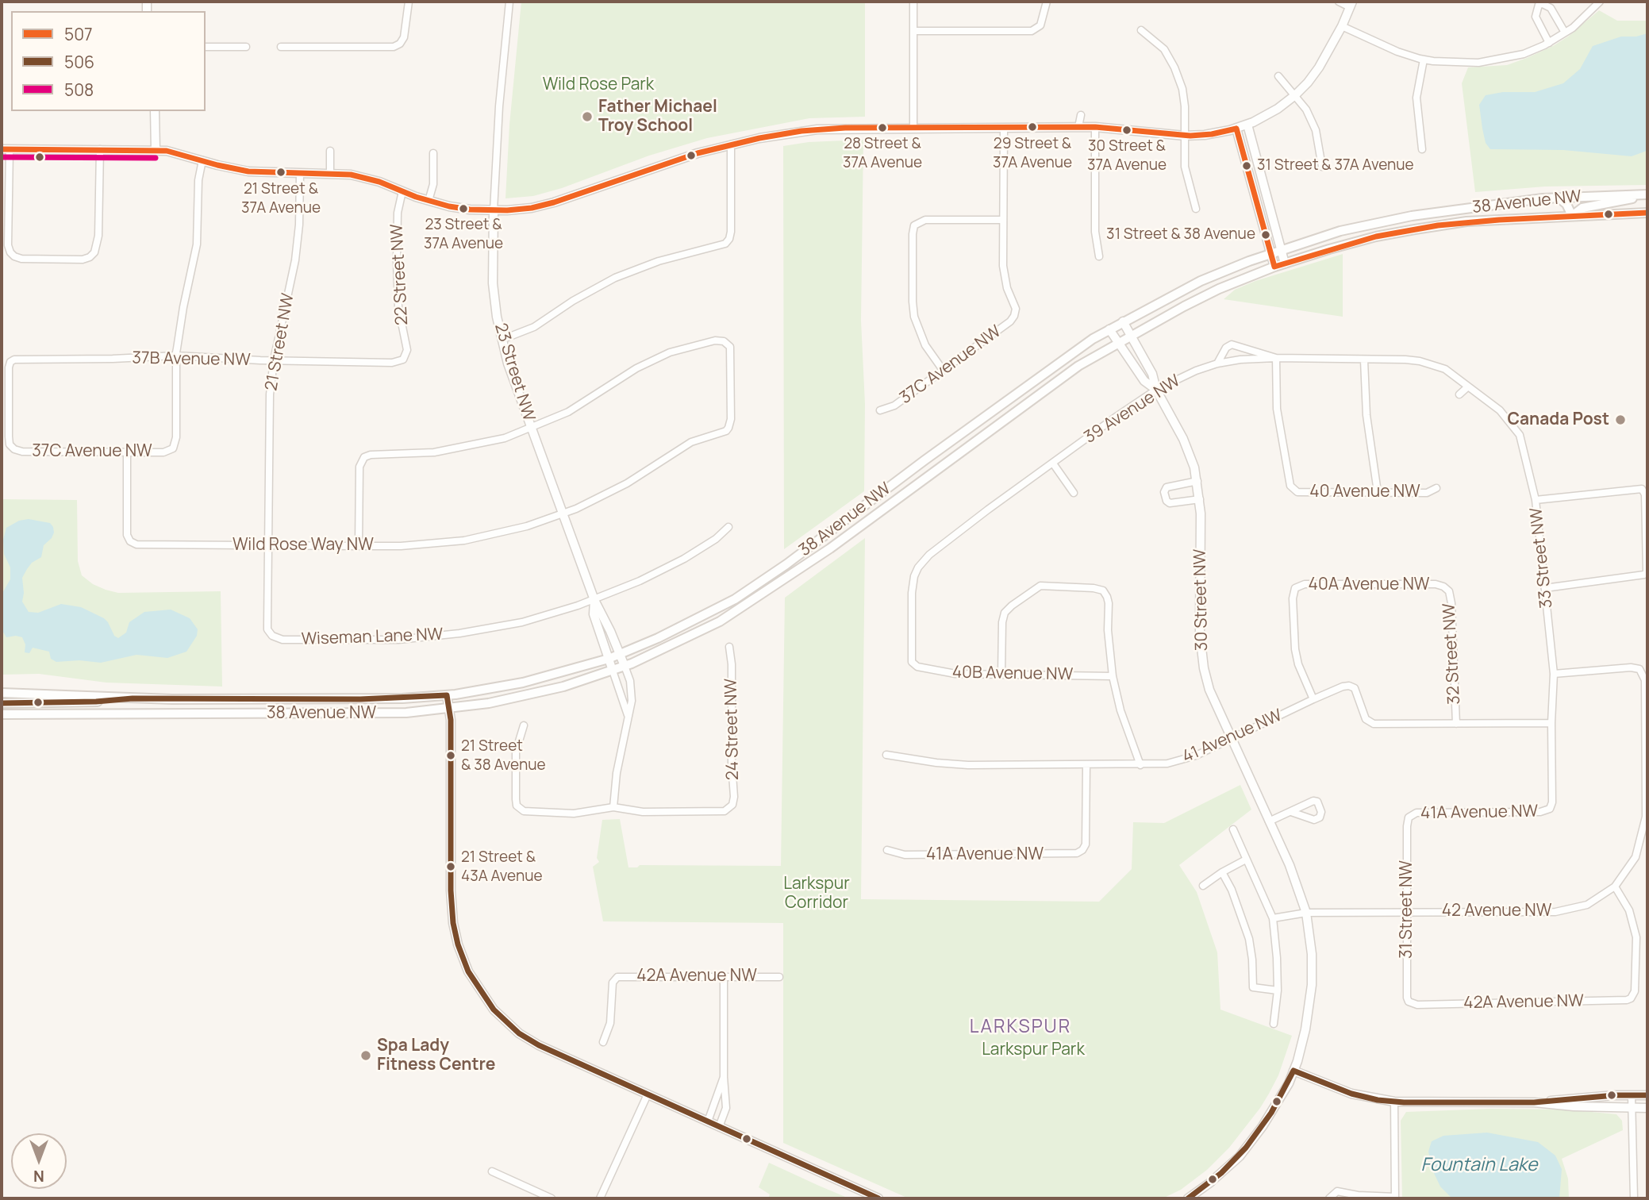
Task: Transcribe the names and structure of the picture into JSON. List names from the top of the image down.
{
  "streets": {
    "main road": ["38 Avenue NW"],
    "street": [
      "22 Street NW",
      "21 Street NW",
      "37B Avenue NW",
      "37C Avenue NW",
      "23 Street NW",
      "39 Avenue NW",
      "40 Avenue NW",
      "Wild Rose Way NW",
      "33 Street NW",
      "40A Avenue NW",
      "30 Street NW",
      "Wiseman Lane NW",
      "32 Street NW",
      "40B Avenue NW",
      "24 Street NW",
      "41 Avenue NW",
      "41A Avenue NW",
      "31 Street NW",
      "42 Avenue NW",
      "42A Avenue NW"
    ]
  },
  "crossings": [
    ["38 Avenue NW", "23 Street NW"],
    ["38 Avenue NW", "30 Street NW"],
    ["22 Street NW", "37B Avenue NW"],
    ["21 Street NW", "37B Avenue NW"],
    ["21 Street NW", "Wild Rose Way NW"],
    ["21 Street NW", "Wiseman Lane NW"],
    ["37B Avenue NW", "37C Avenue NW"],
    ["37C Avenue NW", "Wild Rose Way NW"],
    ["23 Street NW", "Wild Rose Way NW"],
    ["23 Street NW", "Wiseman Lane NW"],
    ["23 Street NW", "24 Street NW"],
    ["39 Avenue NW", "40 Avenue NW"],
    ["39 Avenue NW", "33 Street NW"],
    ["39 Avenue NW", "30 Street NW"],
    ["39 Avenue NW", "40B Avenue NW"],
    ["Wild Rose Way NW", "Wiseman Lane NW"],
    ["33 Street NW", "41 Avenue NW"],
    ["33 Street NW", "41A Avenue NW"],
    ["40A Avenue NW", "32 Street NW"],
    ["40A Avenue NW", "41 Avenue NW"],
    ["30 Street NW", "41 Avenue NW"],
    ["30 Street NW", "42 Avenue NW"],
    ["32 Street NW", "41 Avenue NW"],
    ["41 Avenue NW", "41A Avenue NW"],
    ["41A Avenue NW", "31 Street NW"],
    ["31 Street NW", "42 Avenue NW"],
    ["31 Street NW", "42A Avenue NW"],
    ["42 Avenue NW", "42A Avenue NW"]
  ],
  "districts": ["LARKSPUR"],
  "water": ["Fountain Lake"],
  "parks": ["Wild Rose Park", "Larkspur Corridor", "Larkspur Park"],
  "places": [
    "Father Michael Troy School",
    "29 Street & 37A Avenue",
    "28 Street & 37A Avenue",
    "30 Street & 37A Avenue",
    "31 Street & 37A Avenue",
    "21 Street & 37A Avenue",
    "23 Street & 37A Avenue",
    "31 Street & 38 Avenue",
    "Canada Post",
    "21 Street & 38 Avenue",
    "21 Street & 43A Avenue",
    "Spa Lady Fitness Centre"
  ],
  "lines": ["transit line 507", "transit line 508", "transit line 506"],
  "legend": ["507", "506", "508"],
  "north": "bottom"
}
